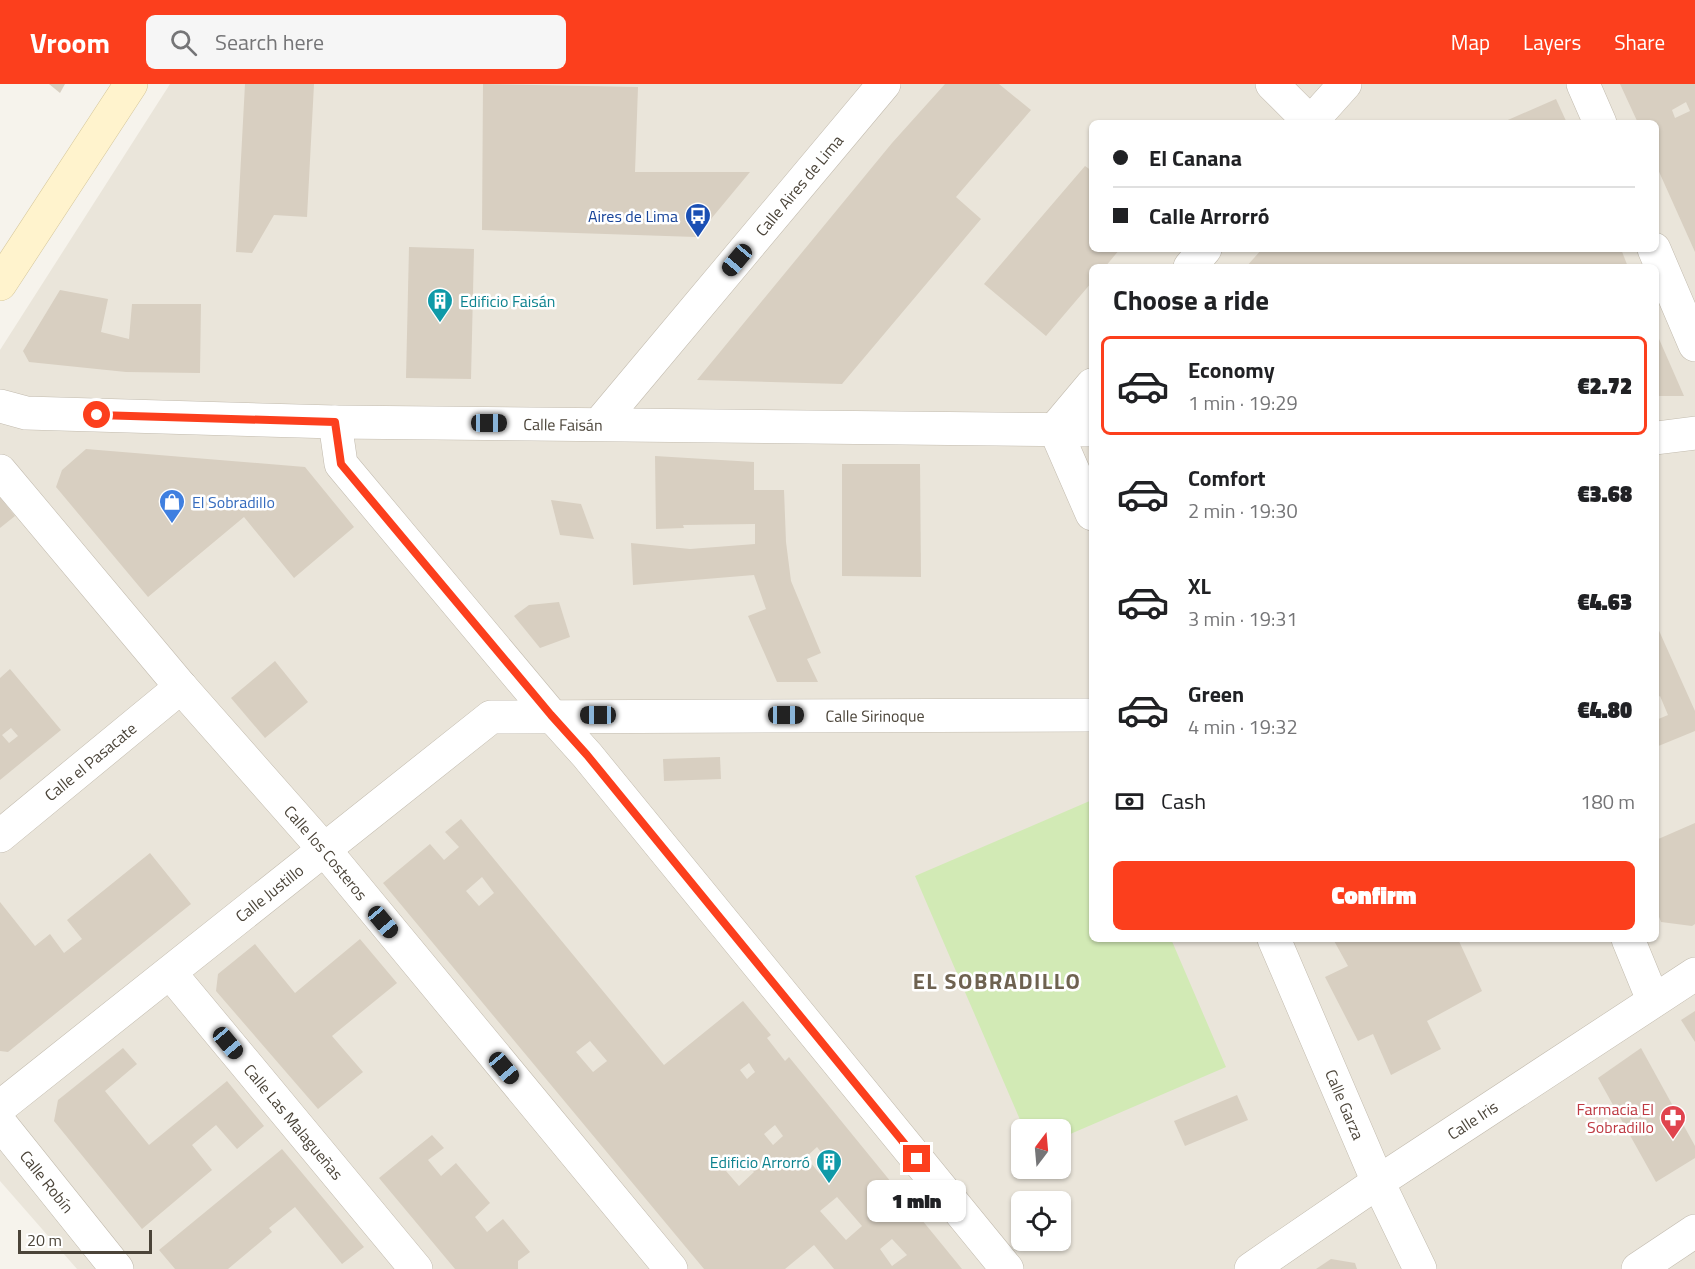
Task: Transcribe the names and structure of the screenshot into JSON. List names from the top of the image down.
{
  "streets": {
    "street": [
      "Calle Aires de Lima",
      "Calle Faisán",
      "Calle Sirinoque",
      "Calle el Pasacate",
      "Calle los Costeros",
      "Calle Justillo",
      "Calle Garza",
      "Calle Iris",
      "Calle Las Malagueñas",
      "Calle Robín"
    ]
  },
  "crossings": [
    ["Calle Aires de Lima", "Calle Faisán"],
    ["Calle Sirinoque", "Calle Justillo"],
    ["Calle el Pasacate", "Calle los Costeros"],
    ["Calle los Costeros", "Calle Justillo"],
    ["Calle Justillo", "Calle Las Malagueñas"],
    ["Calle Garza", "Calle Iris"]
  ],
  "districts": ["EL SOBRADILLO"],
  "places": {
    "bus stop": ["Aires de Lima"],
    "building": ["Edificio Faisán", "Edificio Arrorró"],
    "shop": ["El Sobradillo"],
    "pharmacy": ["Farmacia El Sobradillo"]
  },
  "scale_bar": "20 m",
  "north": "top",
  "page": {
    "header": "Vroom",
    "search": "Search here",
    "nav": ["Map", "Layers", "Share"],
    "banner": ["El Canana", "Calle Arrorró"],
    "heading": "Choose a ride",
    "list": [
      {
        "name": "Economy",
        "note": "1 min · 19:29",
        "value": "€2.72"
      },
      {
        "name": "Comfort",
        "note": "2 min · 19:30",
        "value": "€3.68"
      },
      {
        "name": "XL",
        "note": "3 min · 19:31",
        "value": "€4.63"
      },
      {
        "name": "Green",
        "note": "4 min · 19:32",
        "value": "€4.80"
      }
    ],
    "pay": ["Cash", "180 m"],
    "buttons": "Confirm",
    "bubble": "1 min",
    "scale": "20 m"
  }
}
